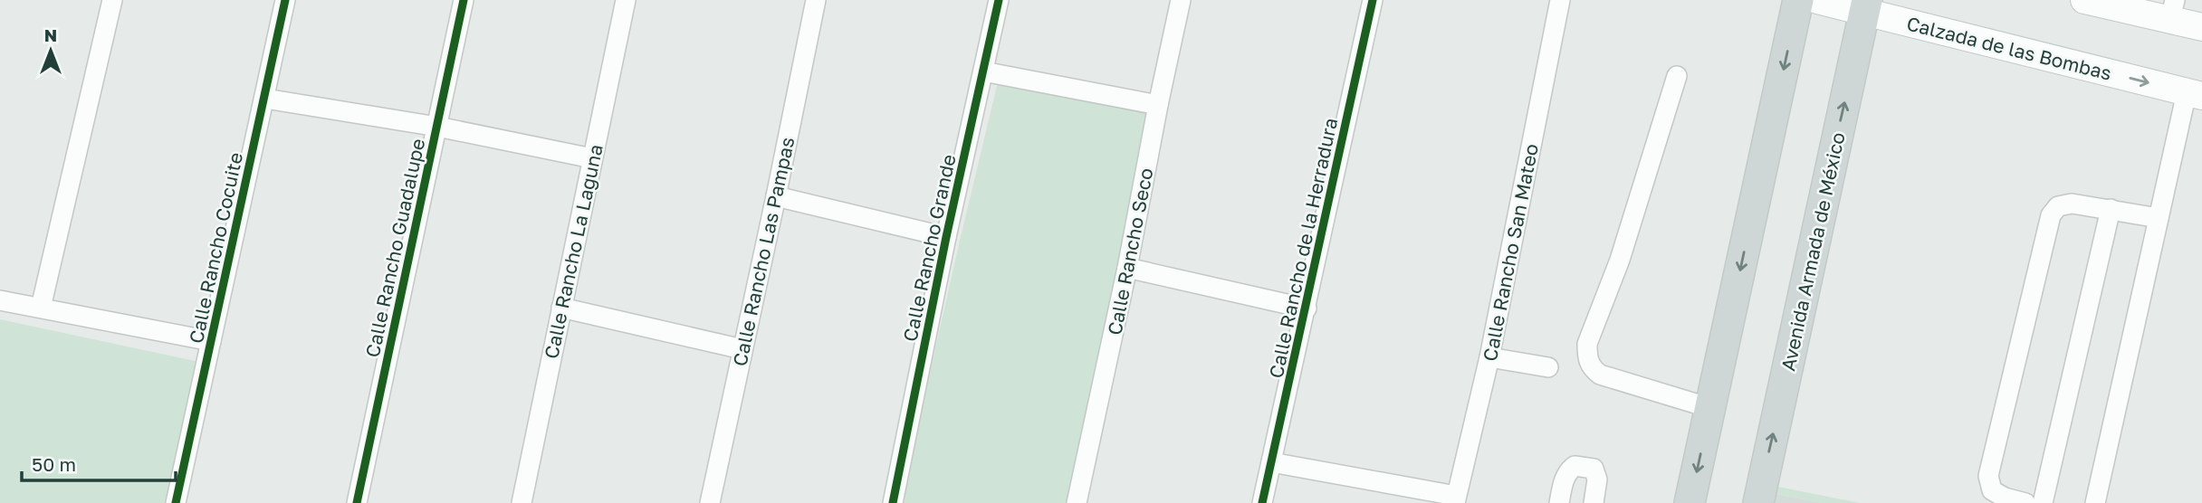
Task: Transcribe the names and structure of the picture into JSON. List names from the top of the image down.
{
  "streets": {
    "main road": ["Calzada de las Bombas", "Avenida Armada de México"],
    "street": [
      "Calle Rancho Cocuite",
      "Calle Rancho Guadalupe",
      "Calle Rancho Grande",
      "Calle Rancho de la Herradura",
      "Calle Rancho La Laguna",
      "Calle Rancho Las Pampas",
      "Calle Rancho Seco",
      "Calle Rancho San Mateo"
    ]
  },
  "crossings": [
    ["Calzada de las Bombas", "Avenida Armada de México"]
  ],
  "scale_bar": "50 m",
  "north": "top"
}
